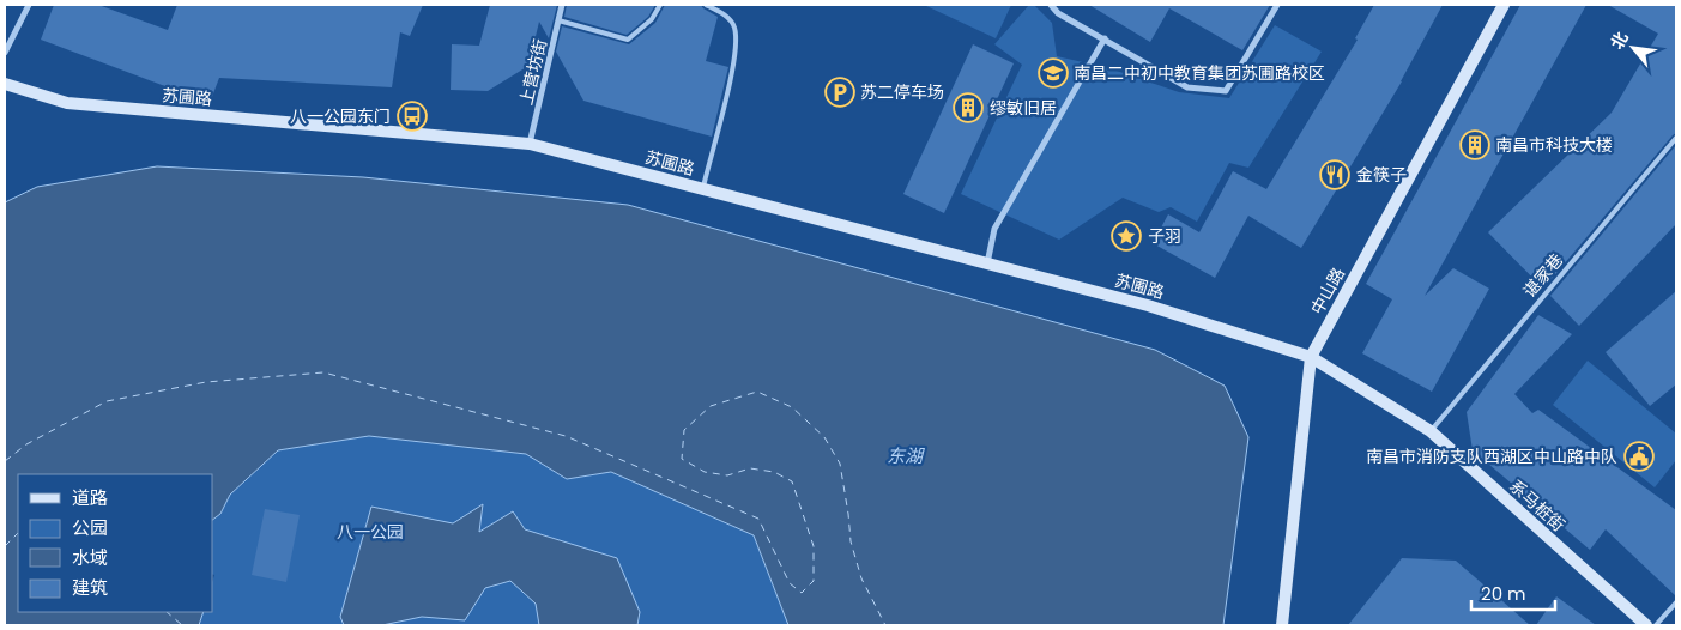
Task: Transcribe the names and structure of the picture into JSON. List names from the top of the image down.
{
  "streets": {
    "main road": ["苏圃路", "中山路", "系马桩街"],
    "street": ["上营坊街"],
    "lane": ["谌家巷"]
  },
  "crossings": [
    ["上营坊街", "苏圃路"],
    ["苏圃路", "中山路"],
    ["苏圃路", "系马桩街"],
    ["谌家巷", "系马桩街"],
    ["中山路", "系马桩街"]
  ],
  "water": ["东湖"],
  "parks": ["八一公园"],
  "places": {
    "school or university": ["南昌二中初中教育集团苏圃路校区"],
    "parking": ["苏二停车场"],
    "building": ["缪敏旧居", "南昌市科技大楼"],
    "bus stop": ["八一公园东门"],
    "restaurant": ["金筷子"],
    "place": ["子羽"],
    "public building": ["南昌市消防支队西湖区中山路中队"]
  },
  "legend": [
    "道路",
    "公园",
    "水域",
    "建筑"
  ],
  "scale_bar": "20 m",
  "north": "top left"
}
